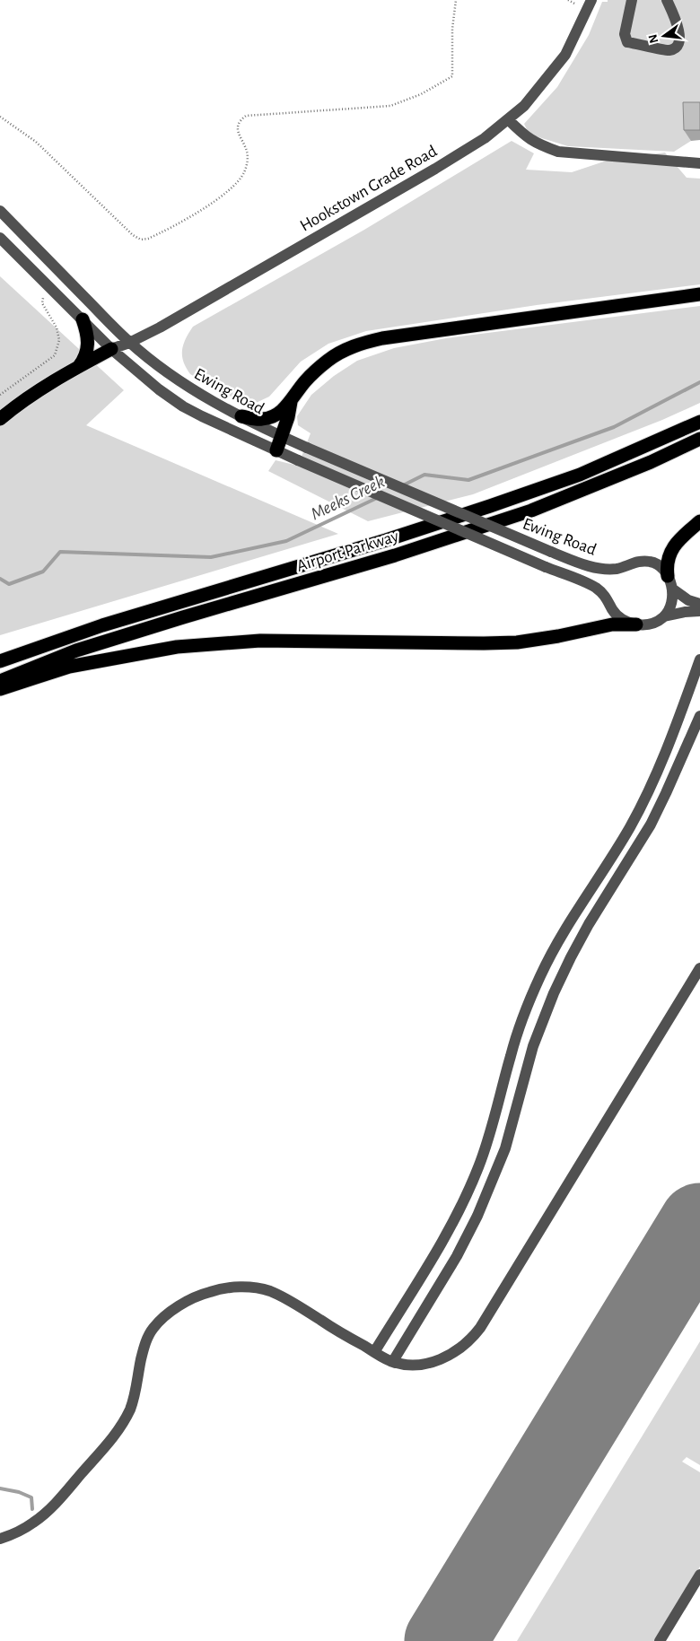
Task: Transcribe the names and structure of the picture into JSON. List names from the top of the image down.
{
  "streets": {
    "highway": ["Airport Parkway"],
    "street": ["Hookstown Grade Road", "Ewing Road"]
  },
  "crossings": [
    ["Hookstown Grade Road", "Ewing Road"]
  ],
  "water": ["Meeks Creek"],
  "north": "left"
}
